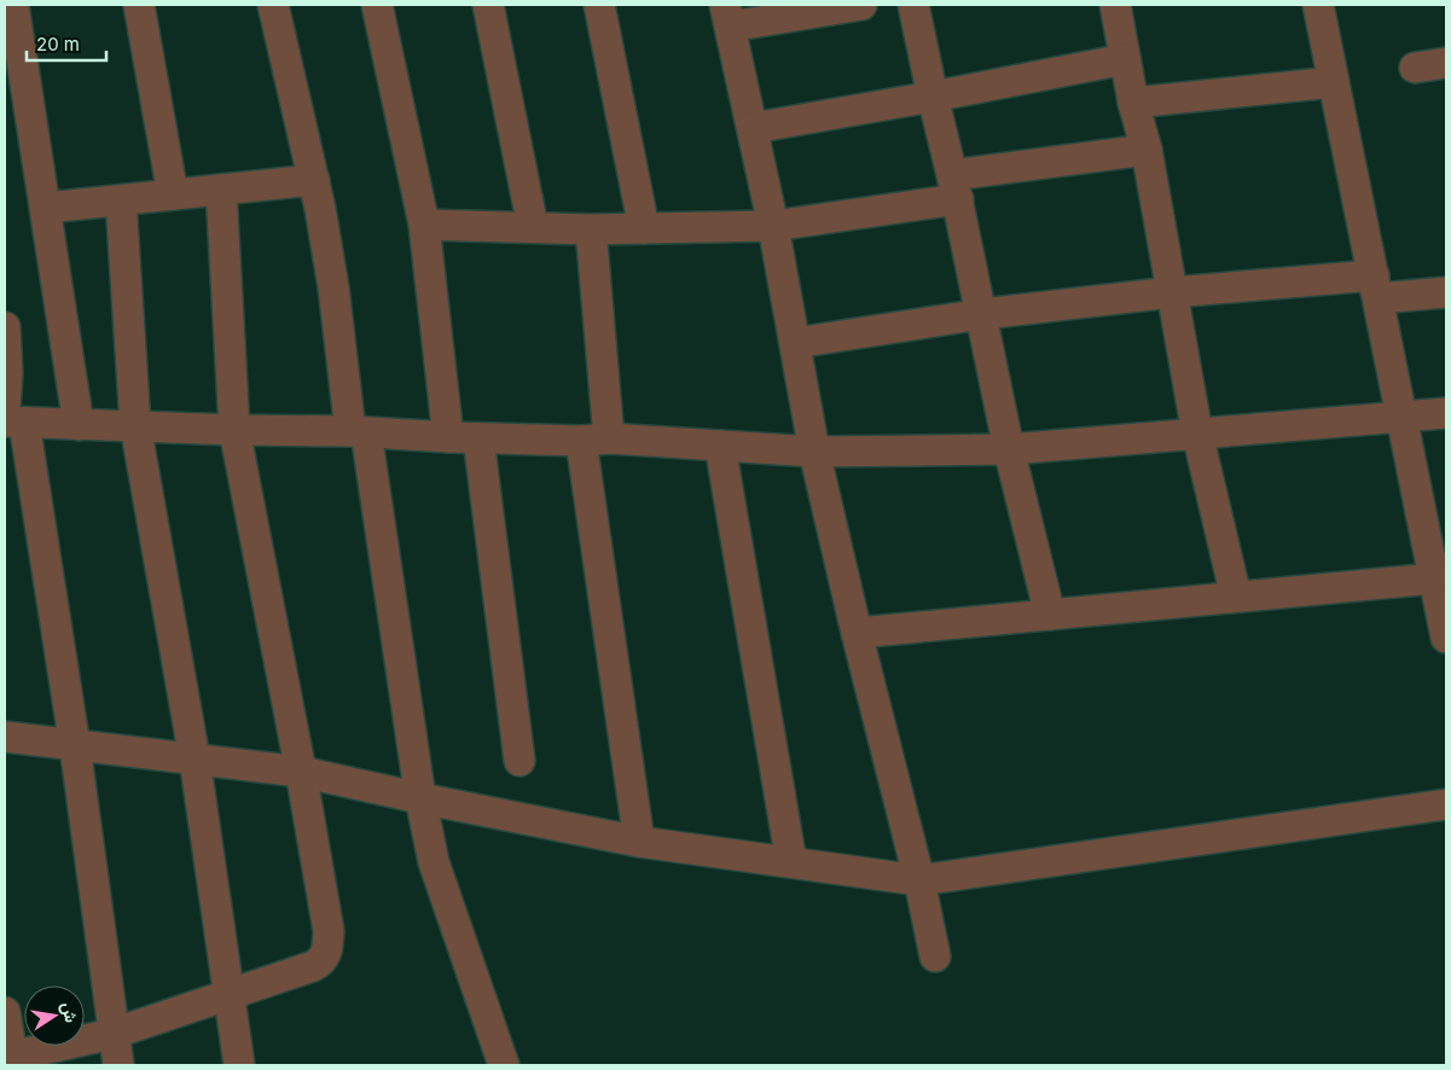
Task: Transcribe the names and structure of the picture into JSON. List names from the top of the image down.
{
  "scale_bar": "20 m",
  "north": "right"
}
